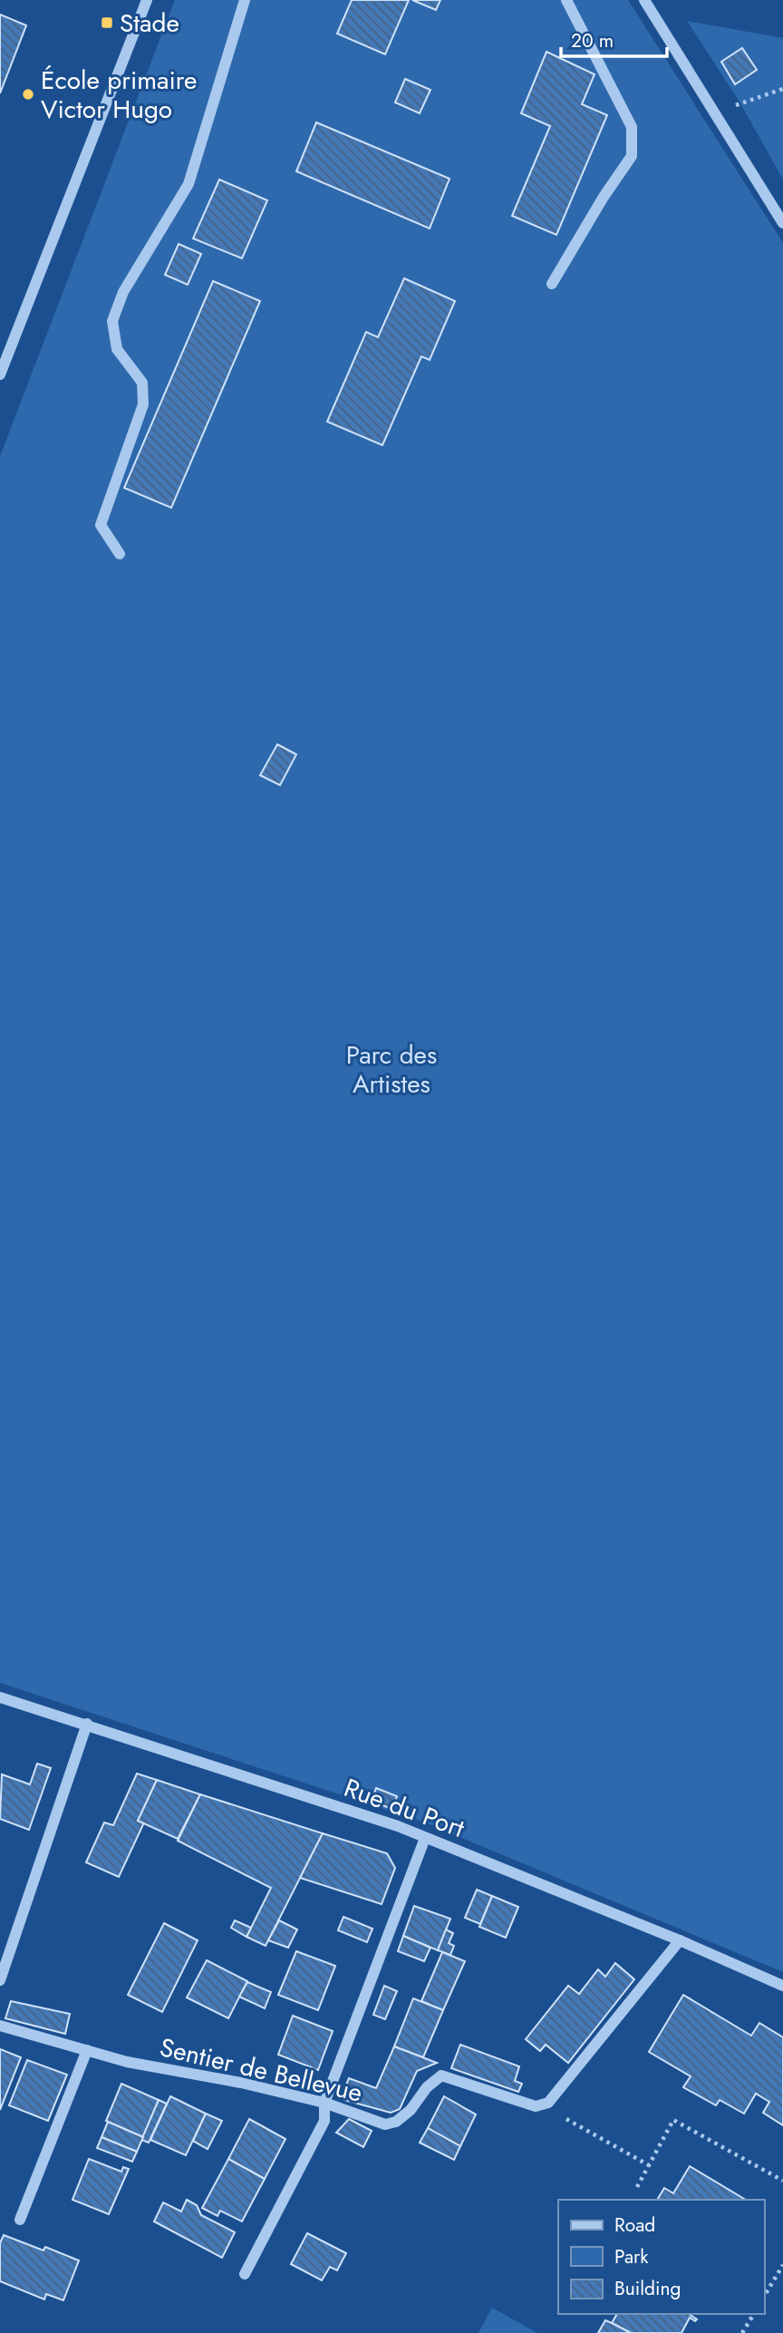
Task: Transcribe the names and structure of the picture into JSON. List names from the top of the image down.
{
  "streets": {
    "street": ["Rue du Port", "Sentier de Bellevue"]
  },
  "parks": ["Parc des Artistes"],
  "places": {
    "transit": ["Stade"],
    "other": ["École primaire Victor Hugo"]
  },
  "legend": ["Road", "Park", "Building"],
  "scale_bar": "20 m"
}
